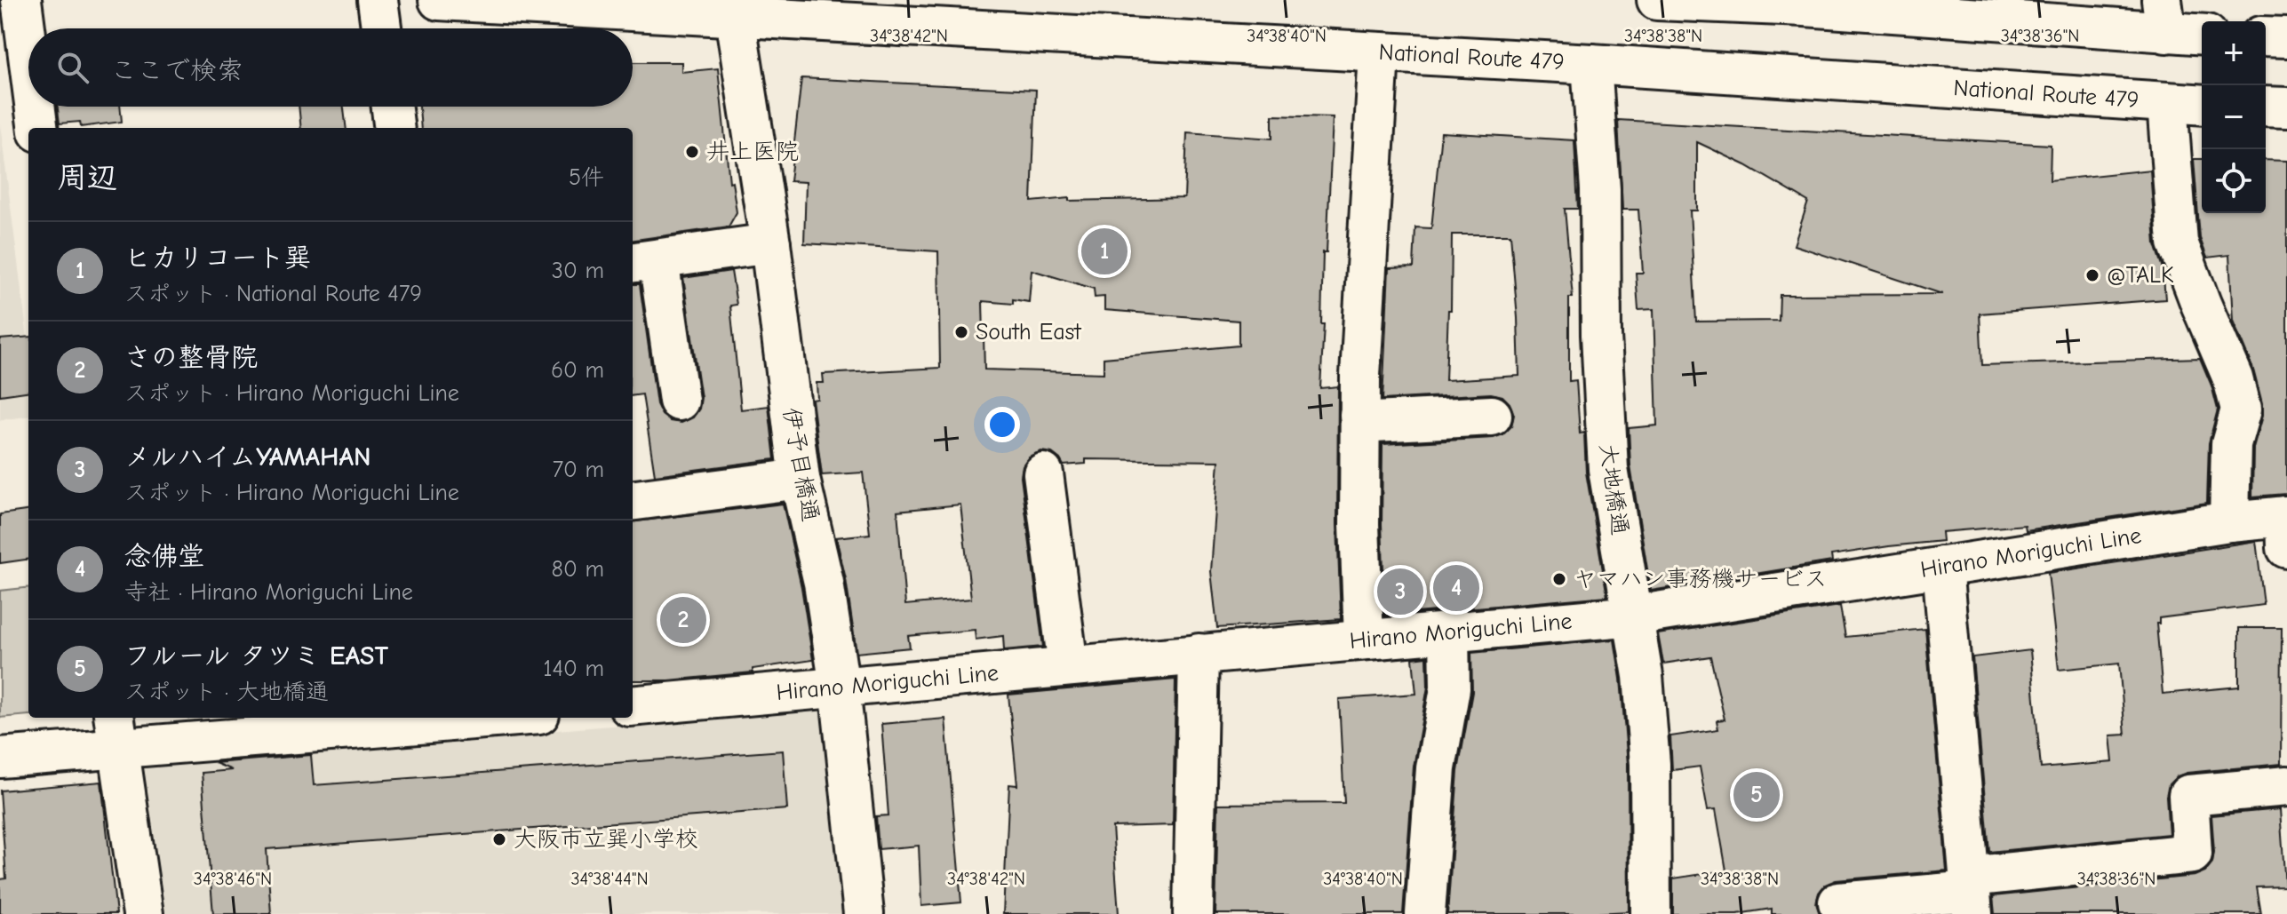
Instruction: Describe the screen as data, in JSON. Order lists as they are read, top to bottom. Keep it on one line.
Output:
{"streets":{"main road":["National Route 479","伊予目橋通","大地橋通","Hirano Moriguchi Line"]},"crossings":[["National Route 479","伊予目橋通"],["National Route 479","大地橋通"],["伊予目橋通","Hirano Moriguchi Line"],["大地橋通","Hirano Moriguchi Line"]],"places":["井上医院","@TALK","South East","ヤマハン事務機サービス","大阪市立巽小学校"],"page":{"map_buttons":["+","−"],"search":"ここで検索","heading":["周辺","5件"],"list":[{"mark":"1","name":"ヒカリコート巽","note":"スポット · National Route 479","value":"30 m"},{"mark":"2","name":"さの整骨院","note":"スポット · Hirano Moriguchi Line","value":"60 m"},{"mark":"3","name":"メルハイムYAMAHAN","note":"スポット · Hirano Moriguchi Line","value":"70 m"},{"mark":"4","name":"念佛堂","note":"寺社 · Hirano Moriguchi Line","value":"80 m"},{"mark":"5","name":"フルール タツミ EAST","note":"スポット · 大地橋通","value":"140 m"}],"pins":["1","4","3","2","5"]},"coordinates":["34°38'42\"N","34°38'40\"N","34°38'38\"N","34°38'36\"N","34°38'46\"N","34°38'44\"N"]}
